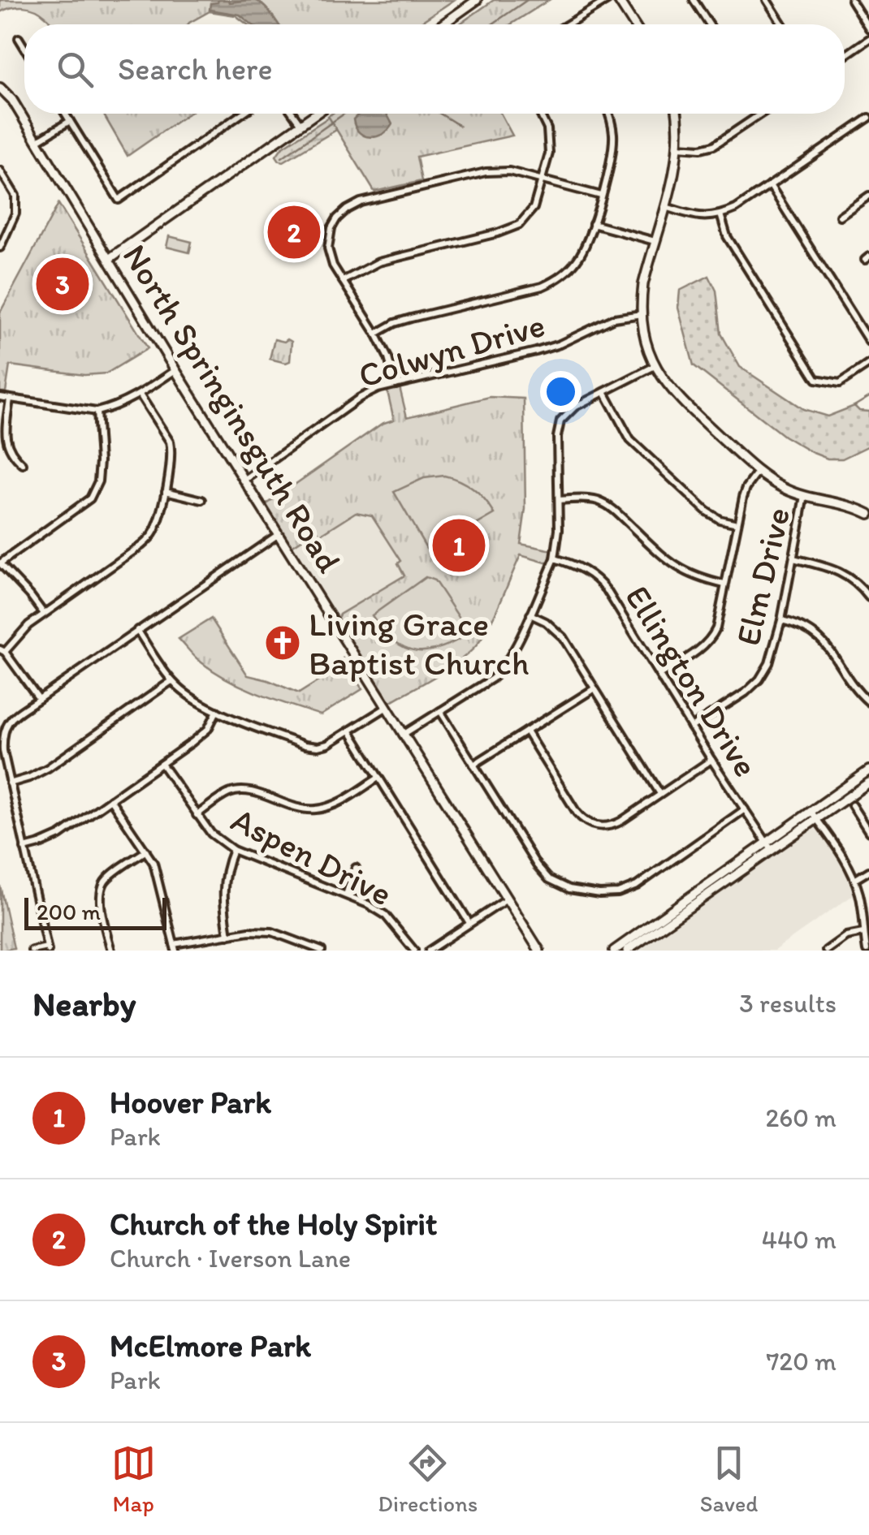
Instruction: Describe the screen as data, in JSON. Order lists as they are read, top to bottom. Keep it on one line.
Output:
{"streets":{"street":["Colwyn Drive","North Springinsguth Road","Elm Drive","Ellington Drive","Aspen Drive"]},"crossings":[["Colwyn Drive","North Springinsguth Road"],["Elm Drive","Ellington Drive"]],"places":{"church":["Living Grace Baptist Church"]},"scale_bar":"200 m","page":{"search":"Search here","pins":["2","3","1"],"scale":"200 m","heading":["Nearby","3 results"],"list":[{"mark":"1","name":"Hoover Park","note":"Park","value":"260 m"},{"mark":"2","name":"Church of the Holy Spirit","note":"Church · Iverson Lane","value":"440 m"},{"mark":"3","name":"McElmore Park","note":"Park","value":"720 m"}],"nav":["Map","Directions","Saved"]}}
